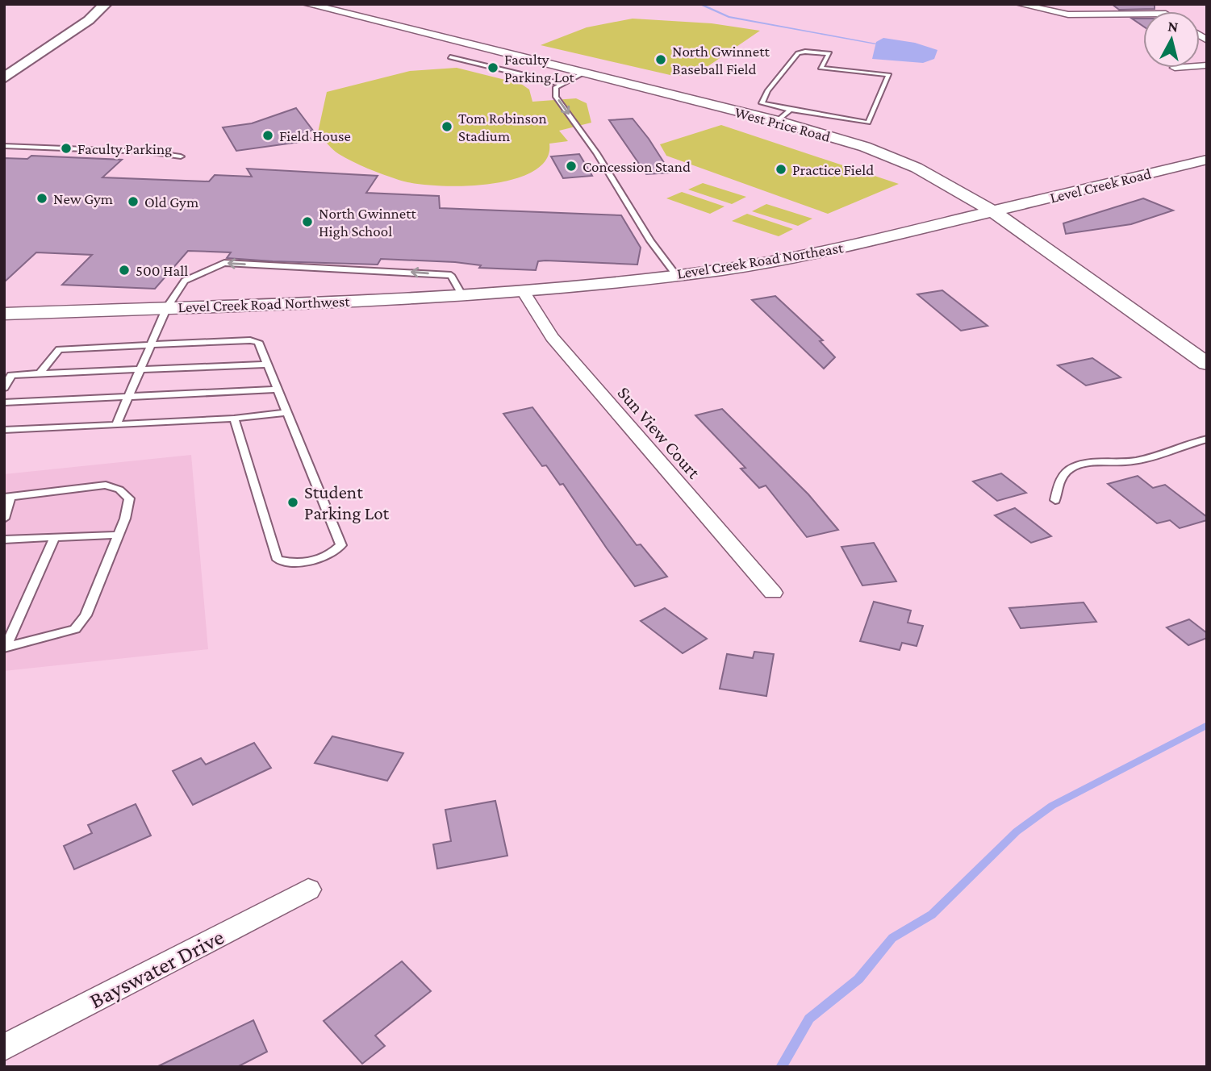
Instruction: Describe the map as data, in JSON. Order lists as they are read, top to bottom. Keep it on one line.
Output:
{"streets":{"street":["West Price Road","Level Creek Road","Level Creek Road Northeast","Level Creek Road Northwest","Sun View Court","Bayswater Drive"]},"crossings":[["West Price Road","Level Creek Road"],["West Price Road","Level Creek Road Northeast"],["Level Creek Road","Level Creek Road Northeast"],["Level Creek Road Northeast","Level Creek Road Northwest"],["Level Creek Road Northeast","Sun View Court"],["Level Creek Road Northwest","Sun View Court"]],"places":["North Gwinnett Baseball Field","Faculty Parking Lot","Tom Robinson Stadium","Field House","Faculty Parking","Concession Stand","Practice Field","New Gym","Old Gym","North Gwinnett High School","500 Hall","Student Parking Lot"],"north":"top"}
